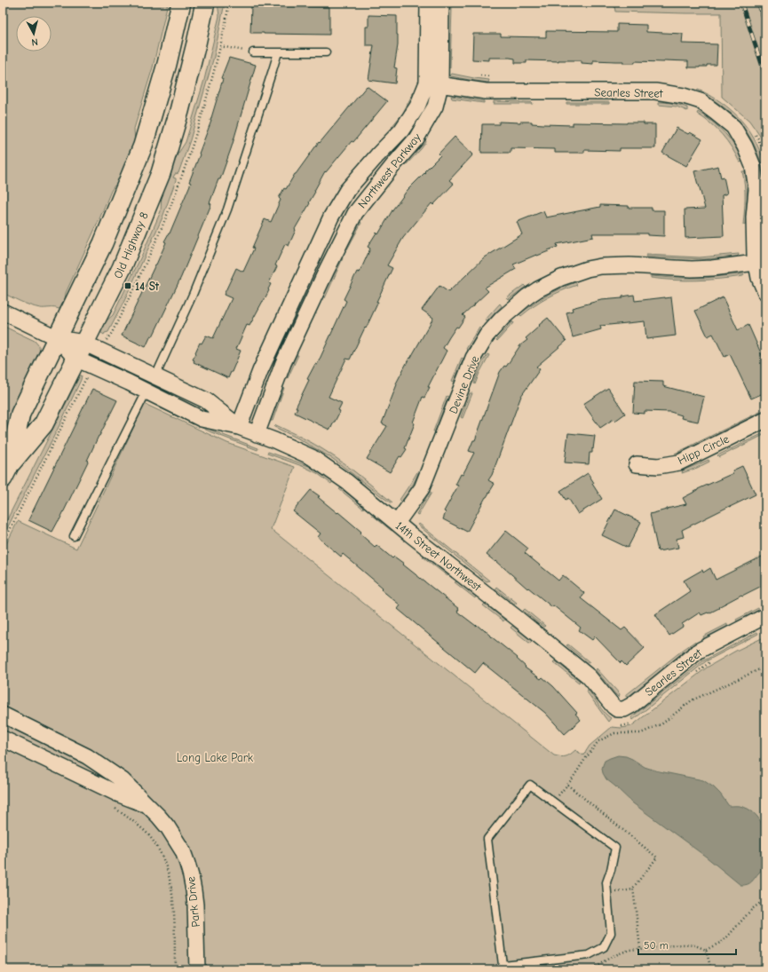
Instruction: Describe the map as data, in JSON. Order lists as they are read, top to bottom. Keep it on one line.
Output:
{"streets":{"street":["Searles Street","Northwest Parkway","Old Highway 8","Devine Drive","Hipp Circle","14th Street Northwest","Park Drive"]},"crossings":[["Searles Street","Northwest Parkway"],["Searles Street","Devine Drive"],["Searles Street","14th Street Northwest"],["Northwest Parkway","14th Street Northwest"],["Old Highway 8","14th Street Northwest"],["Devine Drive","14th Street Northwest"]],"parks":["Long Lake Park"],"places":{"transit":["14 St"]},"scale_bar":"50 m","north":"bottom"}
